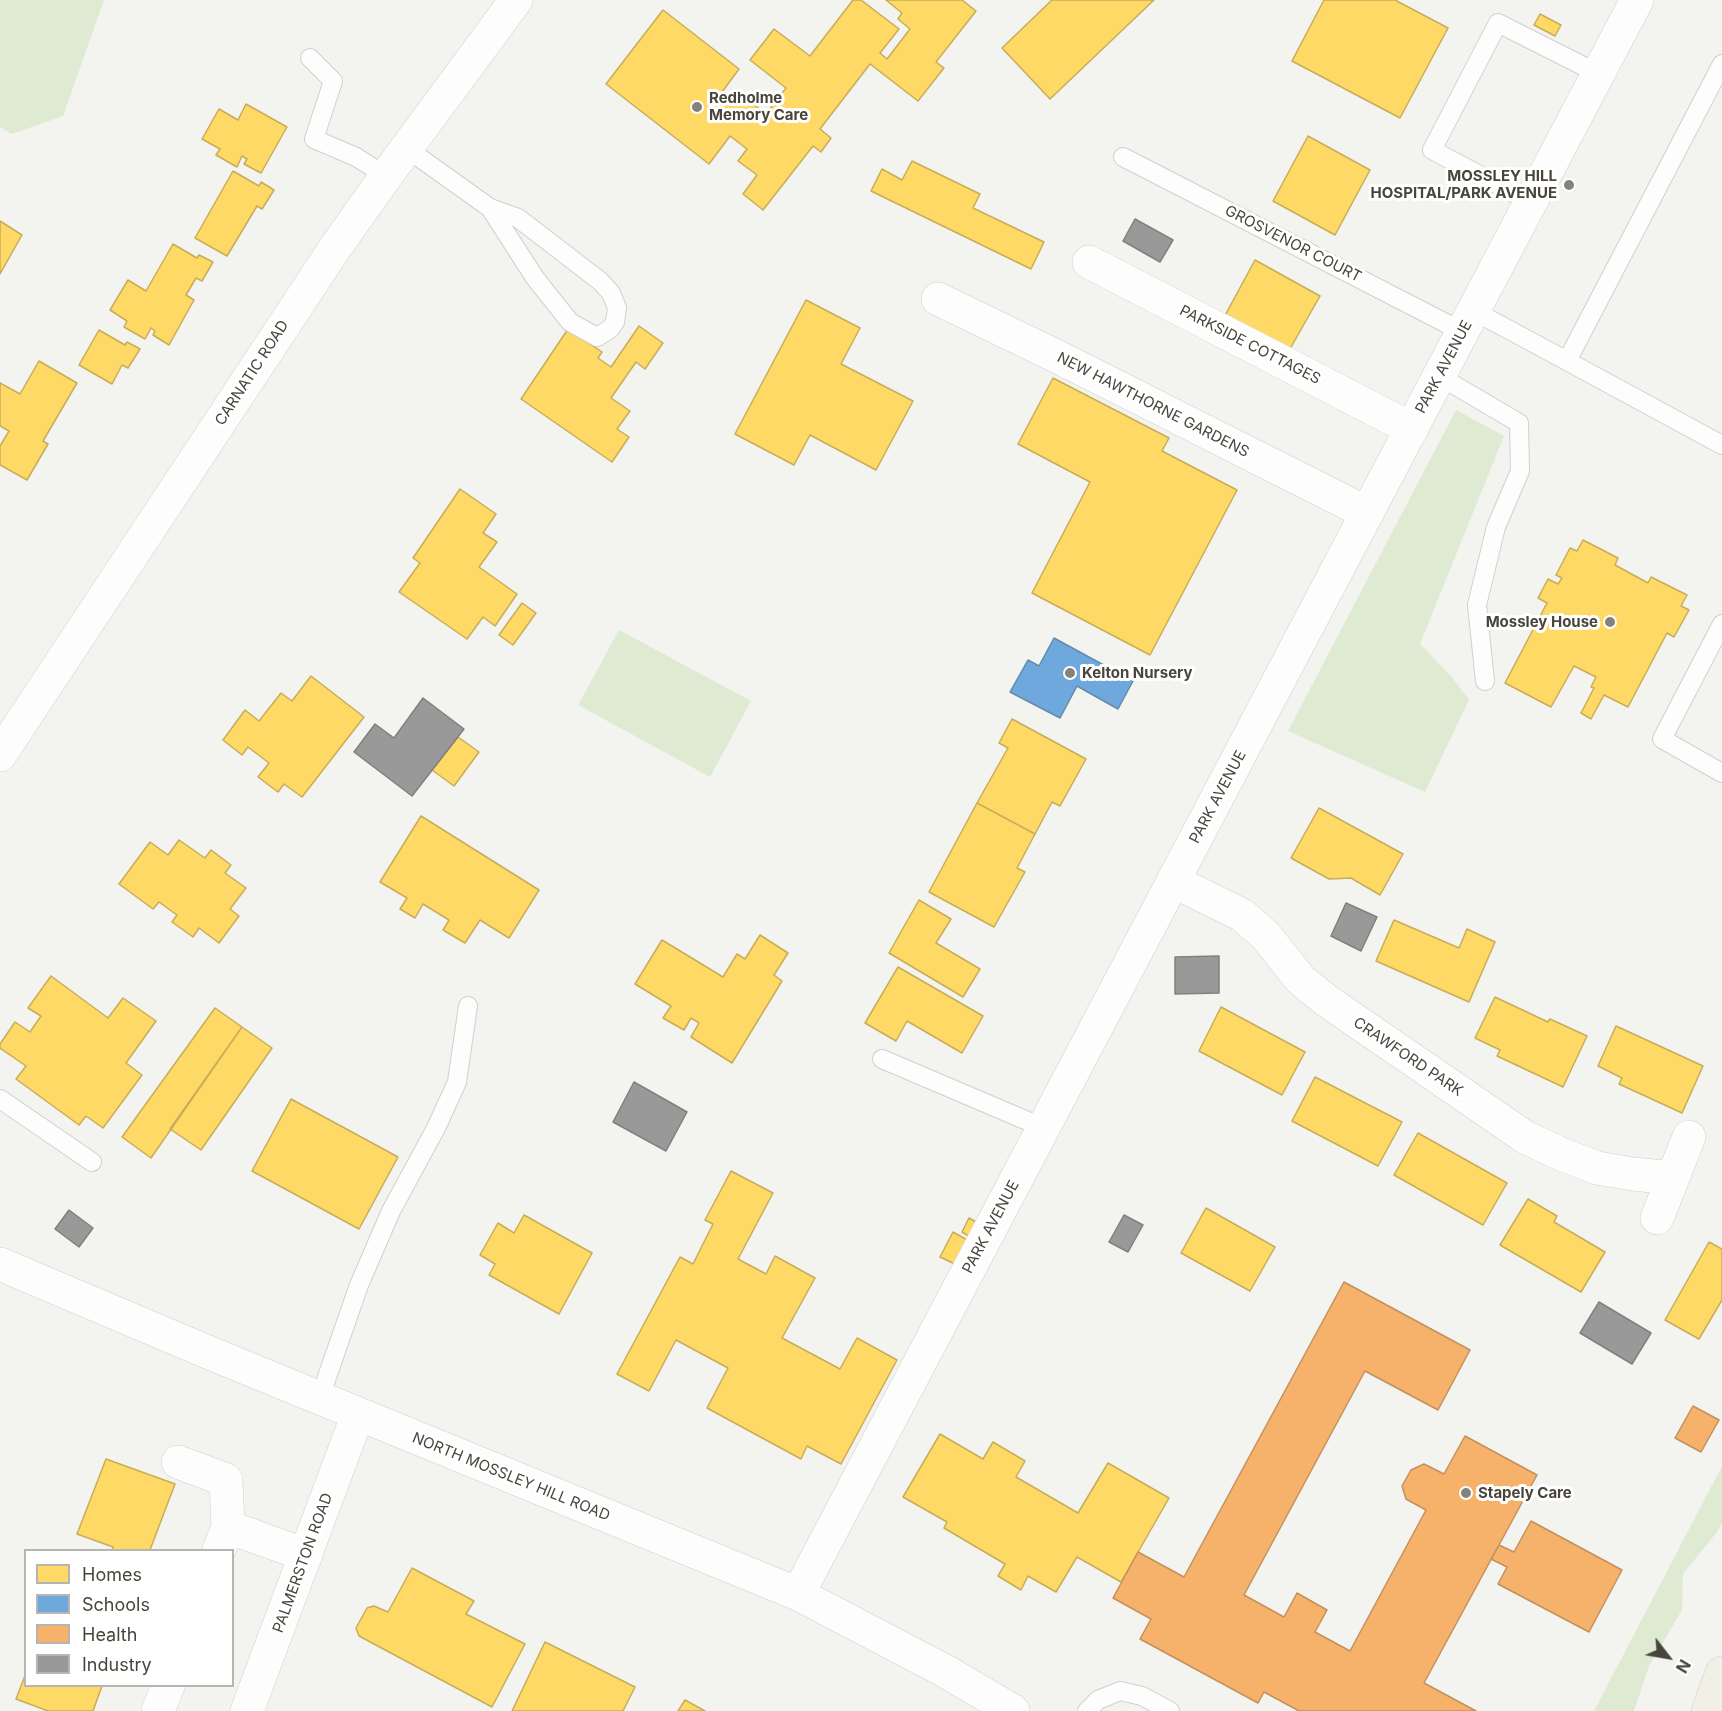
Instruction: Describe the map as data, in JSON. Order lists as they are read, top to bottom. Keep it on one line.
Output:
{"streets":{"street":["PARKSIDE COTTAGES","PARK AVENUE","CARNATIC ROAD","NEW HAWTHORNE GARDENS","CRAWFORD PARK","NORTH MOSSLEY HILL ROAD","PALMERSTON ROAD"],"lane":["GROSVENOR COURT"]},"crossings":[["GROSVENOR COURT","PARK AVENUE"],["PARKSIDE COTTAGES","PARK AVENUE"],["PARK AVENUE","NEW HAWTHORNE GARDENS"],["PARK AVENUE","CRAWFORD PARK"],["PARK AVENUE","NORTH MOSSLEY HILL ROAD"],["NORTH MOSSLEY HILL ROAD","PALMERSTON ROAD"]],"places":["Redholme Memory Care","MOSSLEY HILL HOSPITAL/PARK AVENUE","Mossley House","Kelton Nursery","Stapely Care"],"legend":["Homes","Schools","Health","Industry"],"north":"bottom right"}
